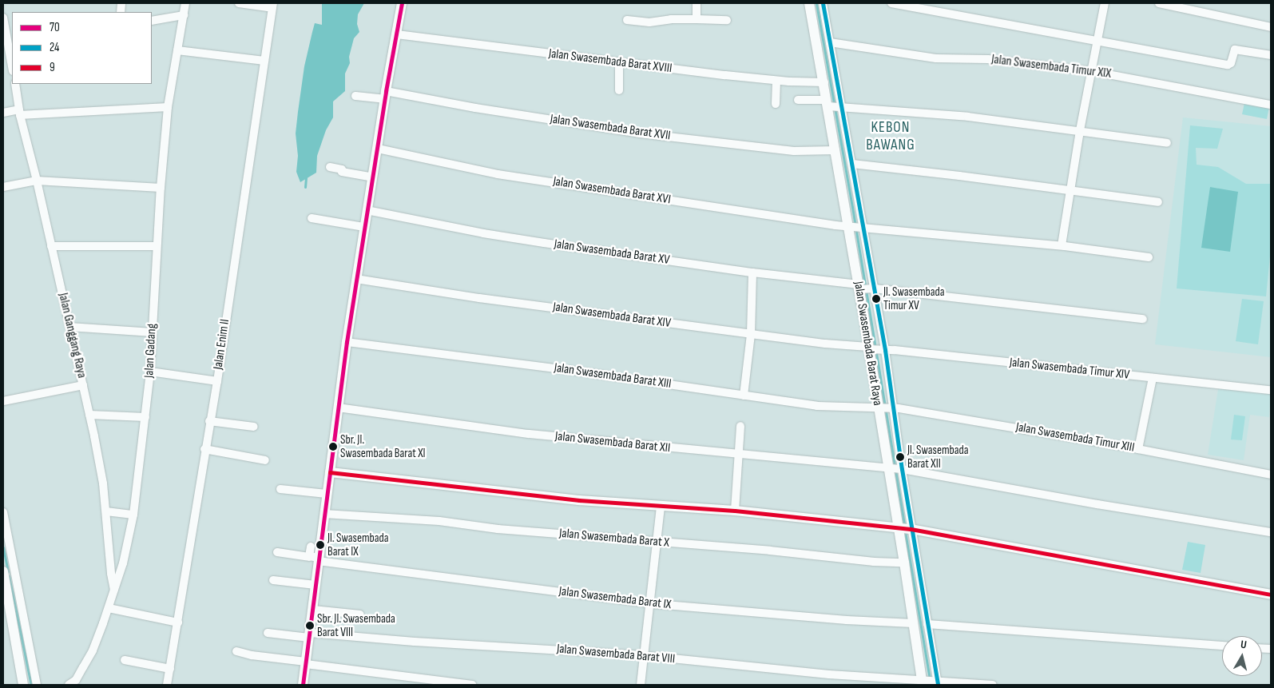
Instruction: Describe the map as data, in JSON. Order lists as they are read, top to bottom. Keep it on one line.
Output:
{"streets":{"street":["Jalan Swasembada Barat XVIII","Jalan Swasembada Timur XIX","Jalan Swasembada Barat XVII","Jalan Swasembada Barat XVI","Jalan Swasembada Barat XV","Jalan Swasembada Barat XIV","Jalan Ganggang Raya","Jalan Swasembada Barat Raya","Jalan Enim II","Jalan Gadang","Jalan Swasembada Timur XIV","Jalan Swasembada Barat XIII","Jalan Swasembada Timur XIII","Jalan Swasembada Barat XII","Jalan Swasembada Barat X","Jalan Swasembada Barat IX","Jalan Swasembada Barat VIII"]},"crossings":[["Jalan Swasembada Barat XVIII","Jalan Swasembada Barat Raya"],["Jalan Swasembada Barat XVII","Jalan Swasembada Barat Raya"],["Jalan Swasembada Barat XVI","Jalan Swasembada Barat Raya"],["Jalan Swasembada Barat XV","Jalan Swasembada Barat Raya"],["Jalan Swasembada Barat XIV","Jalan Swasembada Barat Raya"],["Jalan Swasembada Barat XIV","Jalan Swasembada Timur XIV"],["Jalan Ganggang Raya","Jalan Gadang"],["Jalan Swasembada Barat Raya","Jalan Swasembada Timur XIV"],["Jalan Swasembada Barat Raya","Jalan Swasembada Barat XIII"],["Jalan Swasembada Barat Raya","Jalan Swasembada Timur XIII"],["Jalan Swasembada Barat Raya","Jalan Swasembada Barat XII"],["Jalan Swasembada Barat Raya","Jalan Swasembada Barat X"],["Jalan Swasembada Barat Raya","Jalan Swasembada Barat IX"],["Jalan Swasembada Barat Raya","Jalan Swasembada Barat VIII"],["Jalan Swasembada Barat XIII","Jalan Swasembada Timur XIII"]],"districts":["KEBON BAWANG"],"places":["Jl. Swasembada Timur XV","Sbr. Jl. Swasembada Barat XI","Jl. Swasembada Barat XII","Jl. Swasembada Barat IX","Sbr. Jl. Swasembada Barat VIII"],"lines":["transit line 70","transit line 24","transit line 9"],"legend":["70","24","9"],"north":"top"}
